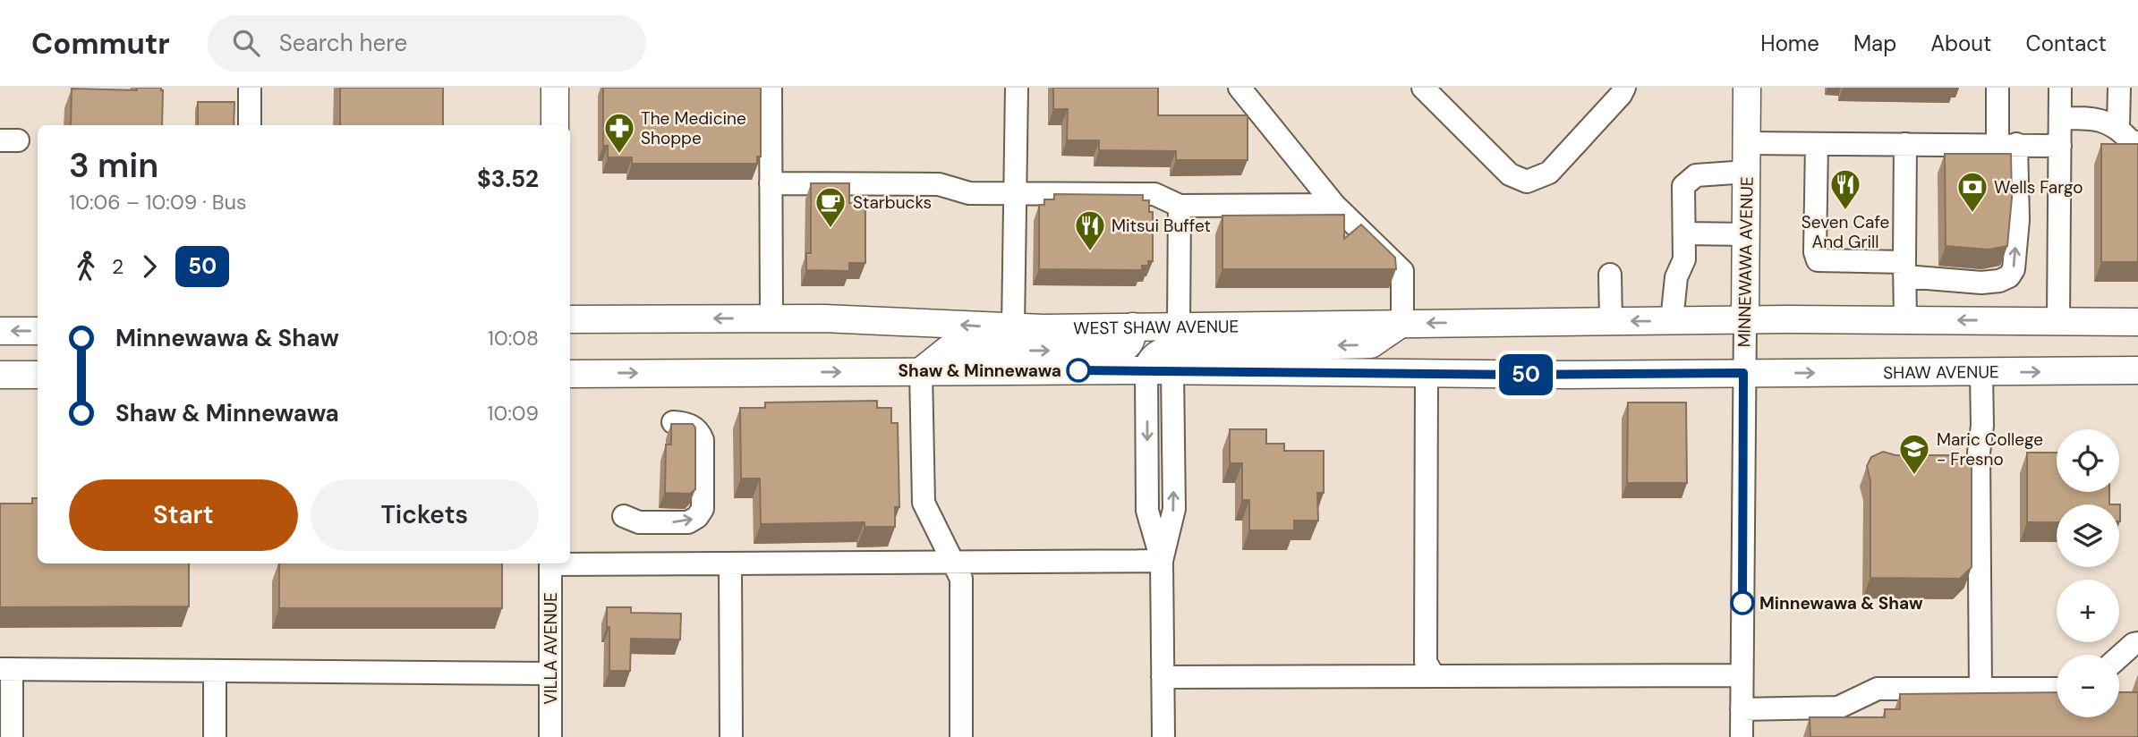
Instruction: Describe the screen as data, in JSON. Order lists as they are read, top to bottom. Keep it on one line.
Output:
{"streets":{"main road":["MINNEWAWA AVENUE","WEST SHAW AVENUE","SHAW AVENUE"],"street":["VILLA AVENUE"]},"crossings":[["MINNEWAWA AVENUE","WEST SHAW AVENUE"],["MINNEWAWA AVENUE","SHAW AVENUE"]],"places":{"pharmacy":["The Medicine Shoppe"],"restaurant":["Seven Cafe And Grill","Mitsui Buffet"],"bank":["Wells Fargo"],"cafe":["Starbucks"],"other":["Shaw & Minnewawa","Minnewawa & Shaw"],"school or university":["Maric College - Fresno"]},"lines":["bus line 50"],"page":{"header":"Commutr","search":"Search here","nav":["Home","Map","About","Contact"],"on_map":"50","heading":["3 min","10:06 – 10:09 · Bus","$3.52"],"legs":["2","50"],"list":[{"name":"Minnewawa & Shaw","value":"10:08"},{"name":"Shaw & Minnewawa","value":"10:09"}],"map_buttons":["+","−"],"buttons":["Start","Tickets"]}}
